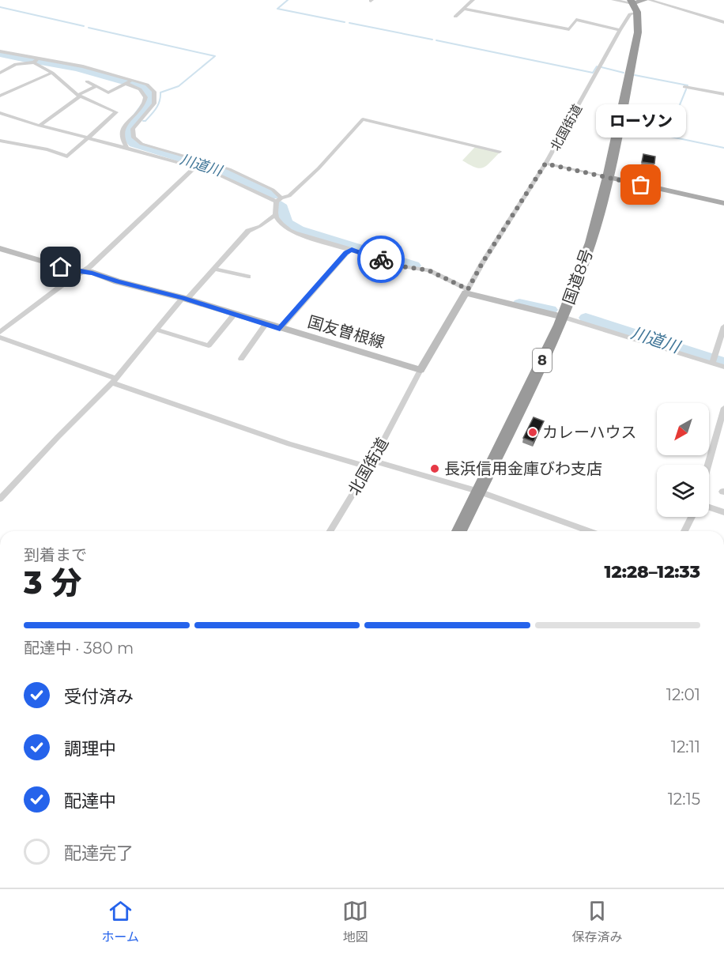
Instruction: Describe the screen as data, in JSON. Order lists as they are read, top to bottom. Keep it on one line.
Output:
{"streets":{"highway":["国道8号","8"],"main road":["国友曽根線"],"street":["北国街道"]},"crossings":[["北国街道","国道8号"],["北国街道","国友曽根線"]],"water":["川道川"],"places":["ローソン","カレーハウス","長浜信用金庫びわ支店"],"north":"bottom left","page":{"bubble":"ローソン","heading":["3 分","到着まで","12:28–12:33"],"bar":"配達中 · 380 m","list":[["受付済み","12:01"],["調理中","12:11"],["配達中","12:15"],"配達完了"],"tabs":["ホーム","地図","保存済み"]}}
